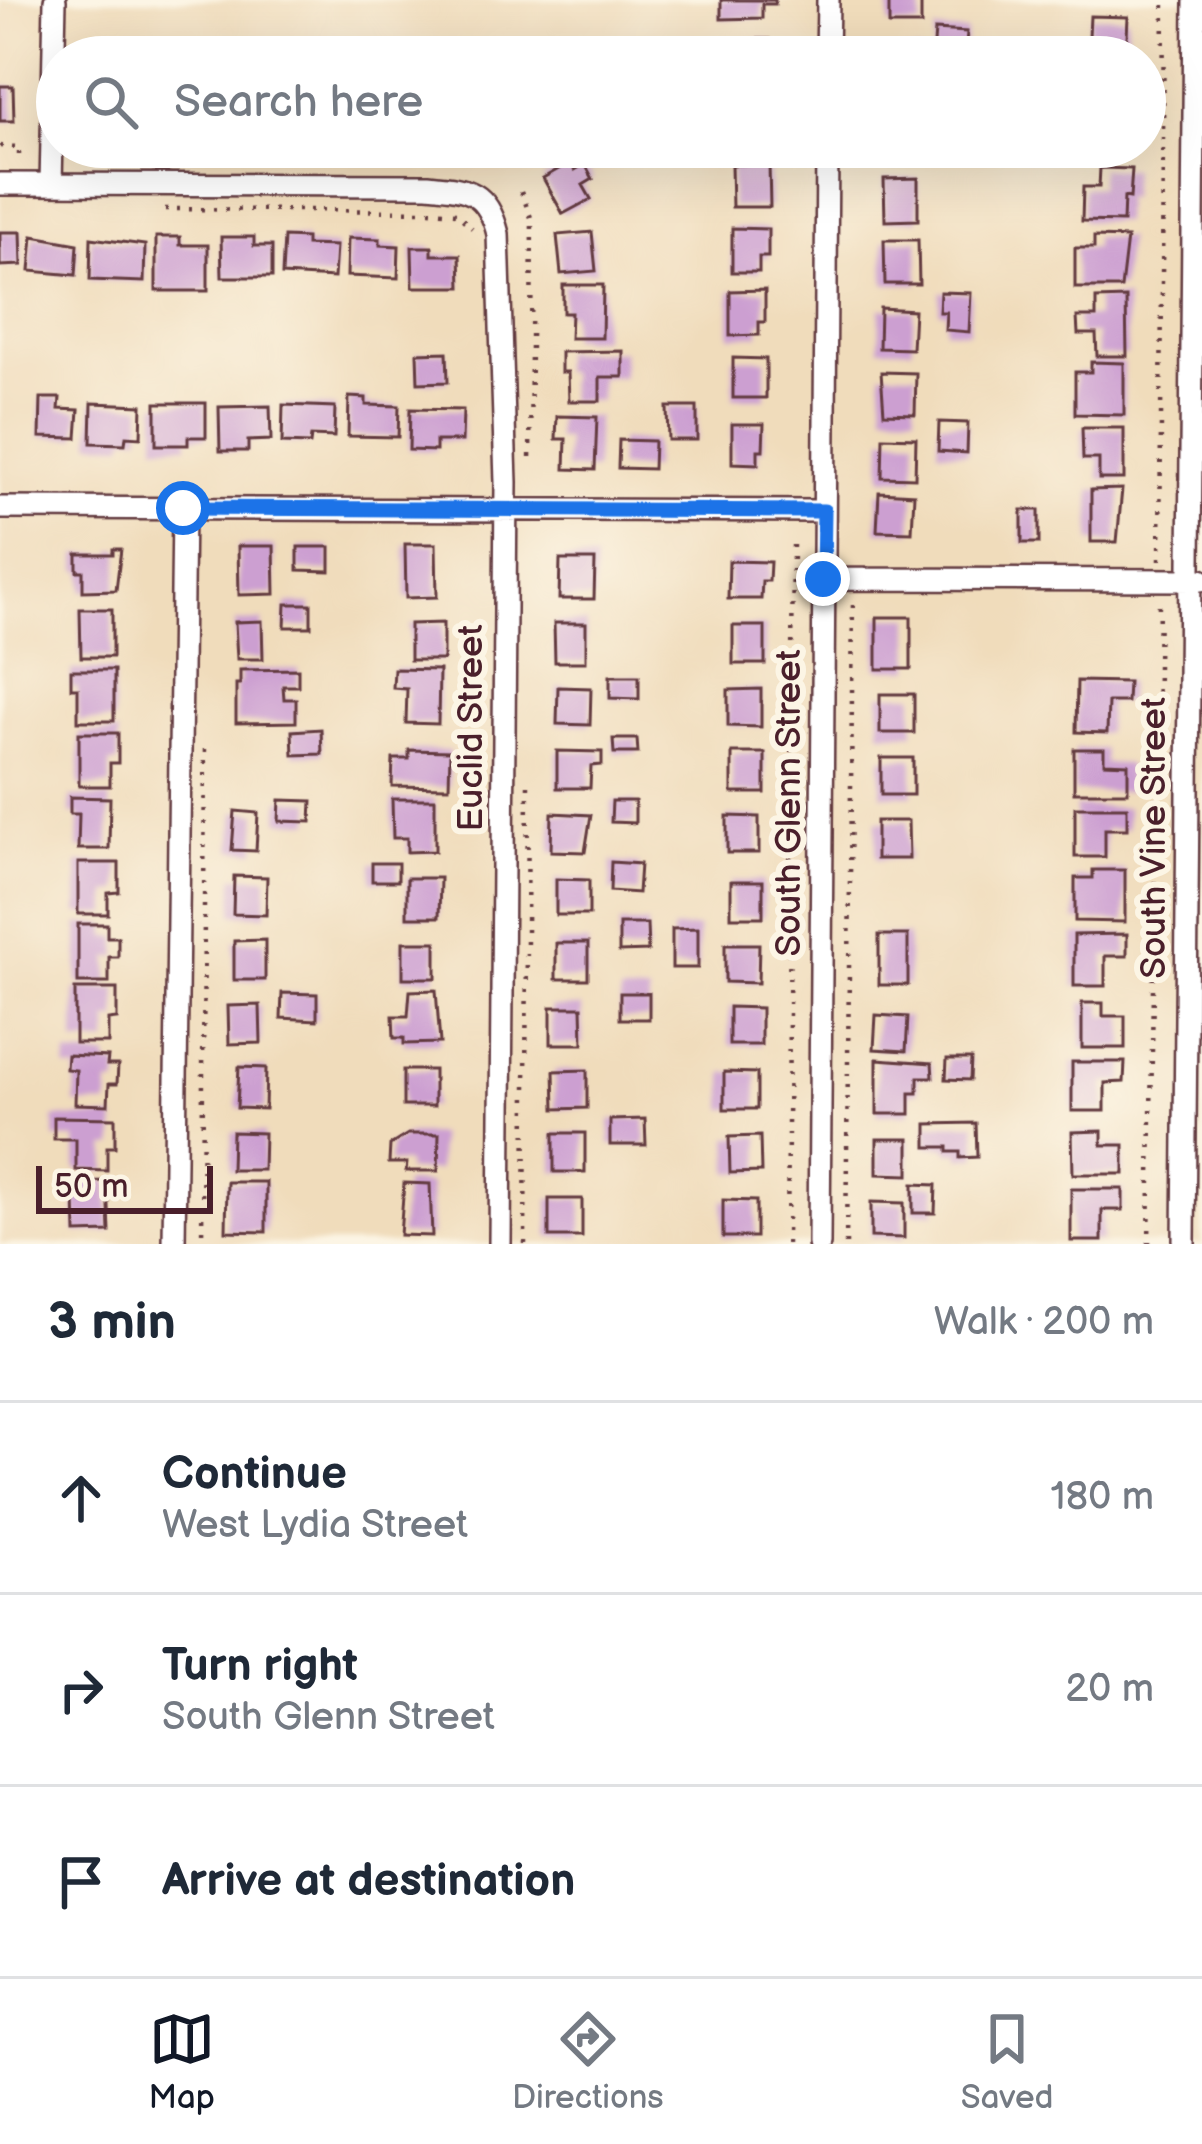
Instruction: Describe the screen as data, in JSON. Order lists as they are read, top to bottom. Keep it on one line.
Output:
{"streets":{"street":["Euclid Street","South Glenn Street","South Vine Street"]},"scale_bar":"50 m","page":{"search":"Search here","scale":"50 m","heading":["3 min","Walk · 200 m"],"list":[["Continue","West Lydia Street","180 m"],["Turn right","South Glenn Street","20 m"],"Arrive at destination"],"nav":["Map","Directions","Saved"]}}
